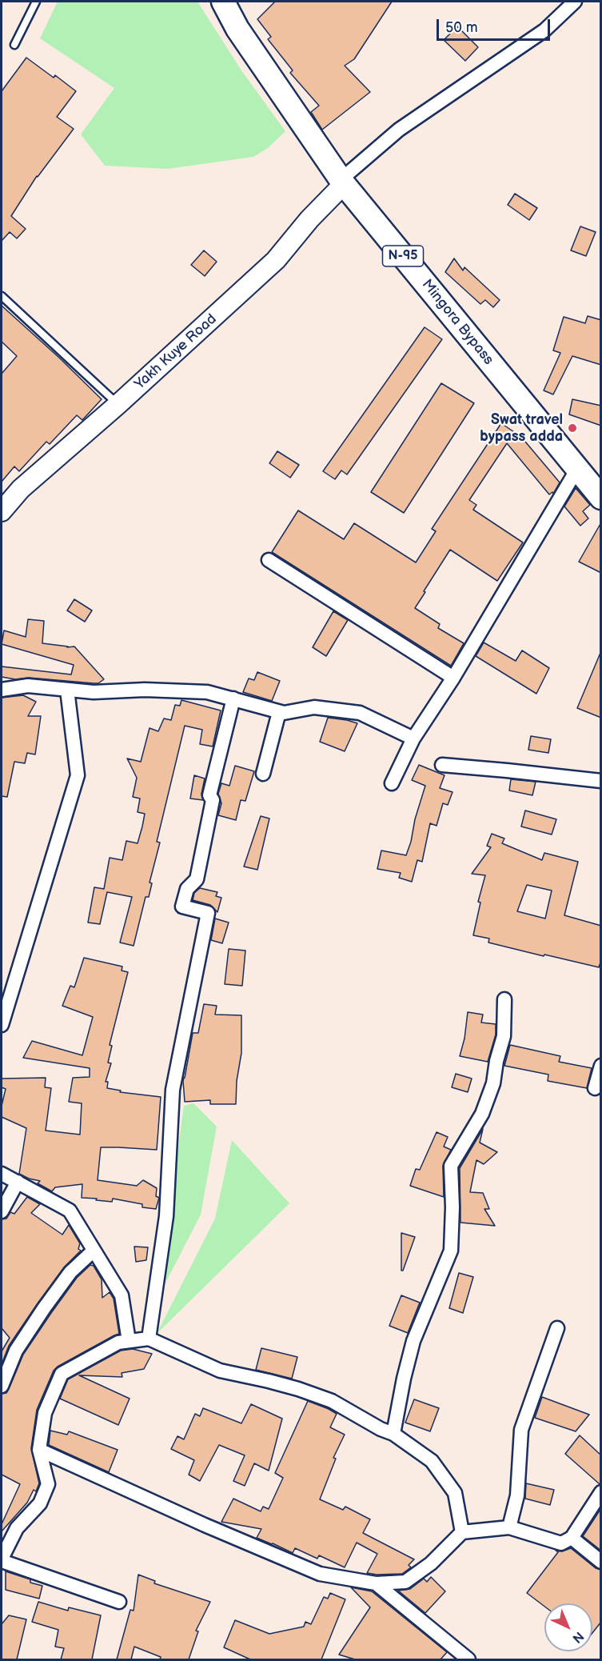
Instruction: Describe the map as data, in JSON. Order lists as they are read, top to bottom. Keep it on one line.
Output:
{"streets":{"highway":["N-95","Mingora Bypass"],"main road":["Yakh Kuye Road"]},"crossings":[["Mingora Bypass","Yakh Kuye Road"]],"places":["Swat travel bypass adda"],"scale_bar":"50 m","north":"bottom right"}
